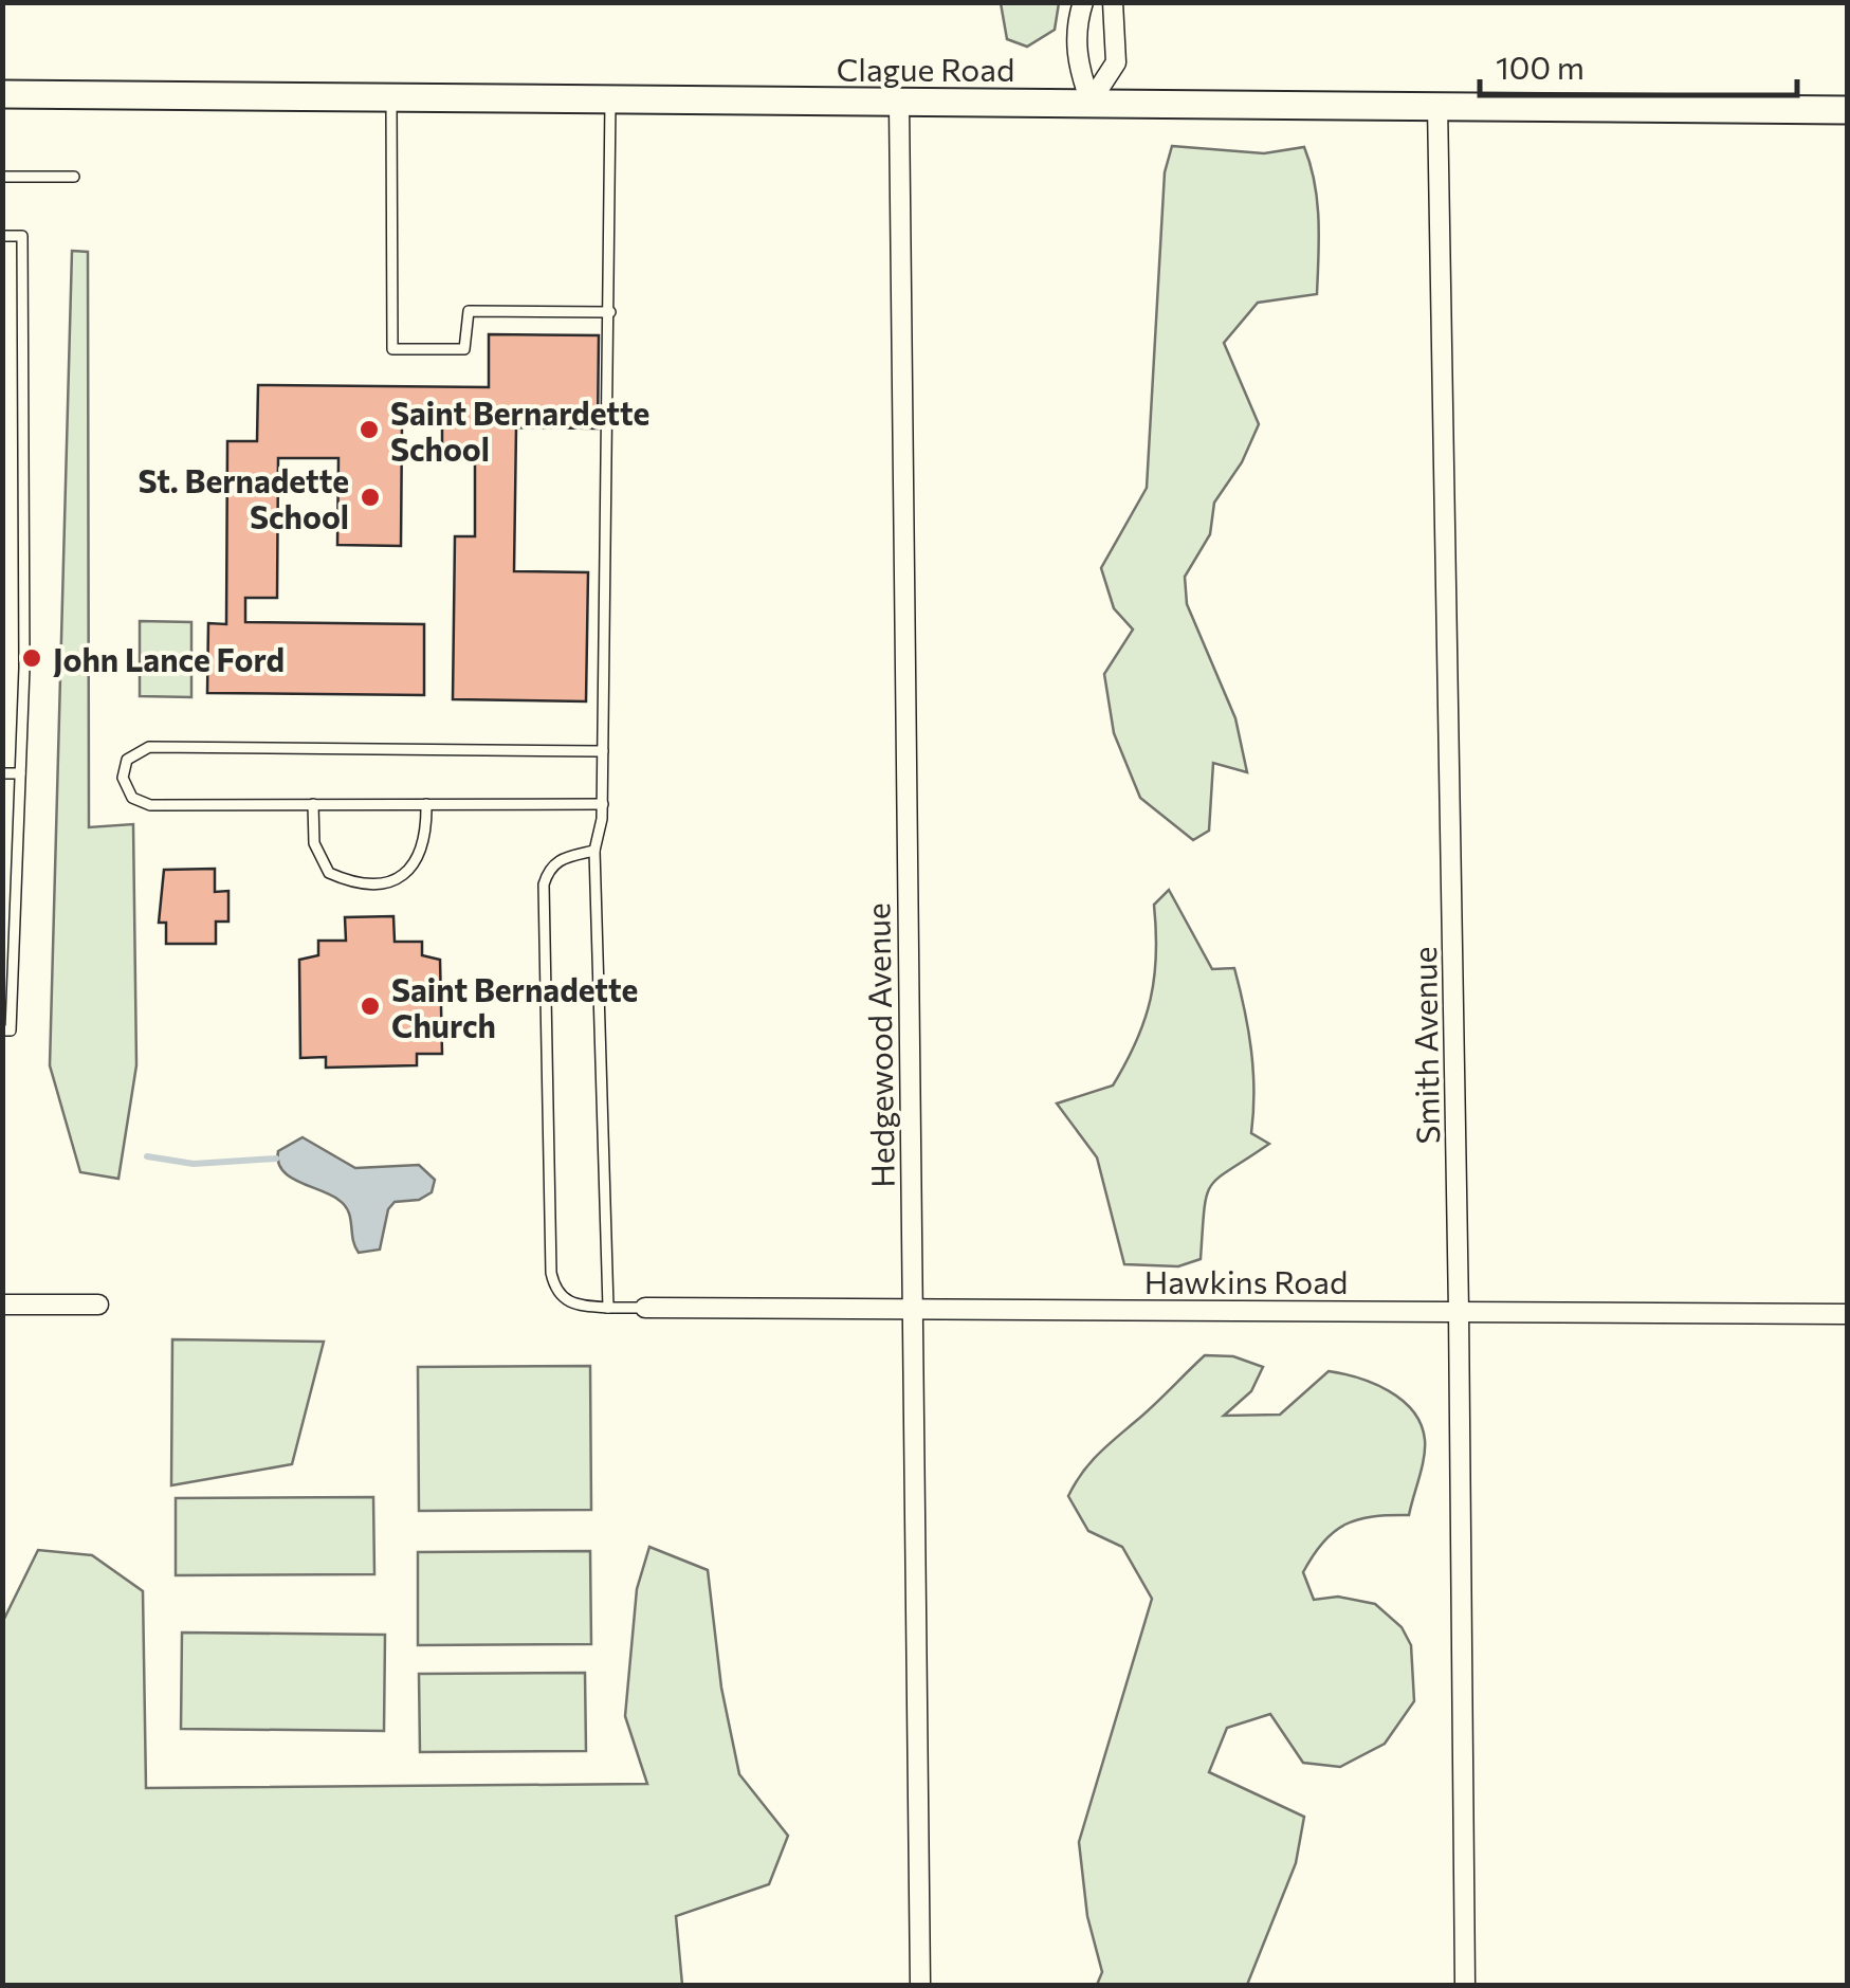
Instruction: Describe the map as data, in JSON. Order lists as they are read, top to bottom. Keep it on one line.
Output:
{"streets":{"main road":["Clague Road"],"street":["Hedgewood Avenue","Smith Avenue","Hawkins Road"]},"crossings":[["Clague Road","Hedgewood Avenue"],["Clague Road","Smith Avenue"],["Hedgewood Avenue","Hawkins Road"],["Smith Avenue","Hawkins Road"]],"places":["Saint Bernardette School","St. Bernadette School","John Lance Ford","Saint Bernadette Church"],"scale_bar":"100 m"}
